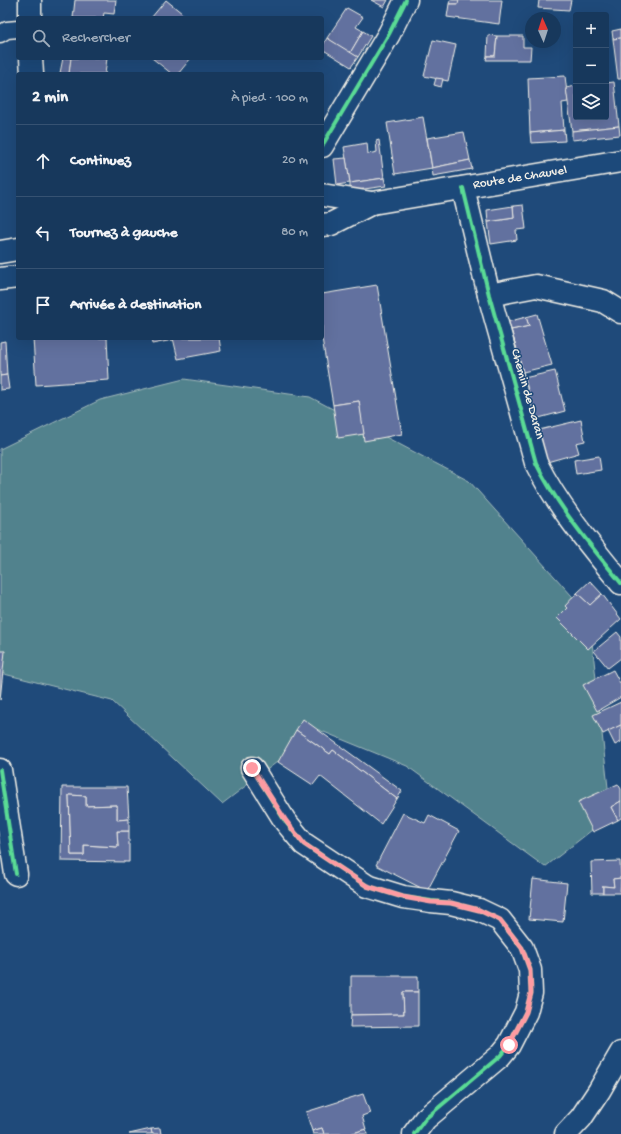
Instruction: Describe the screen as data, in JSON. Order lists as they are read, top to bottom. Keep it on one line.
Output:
{"streets":{"street":["Route de Chauvel","Chemin de Daran"]},"crossings":[["Route de Chauvel","Chemin de Daran"]],"north":"top","page":{"map_buttons":["+","−"],"search":"Rechercher","heading":["2 min","À pied · 100 m"],"list":[["Continuez","20 m"],["Tournez à gauche","80 m"],"Arrivée à destination"]}}
